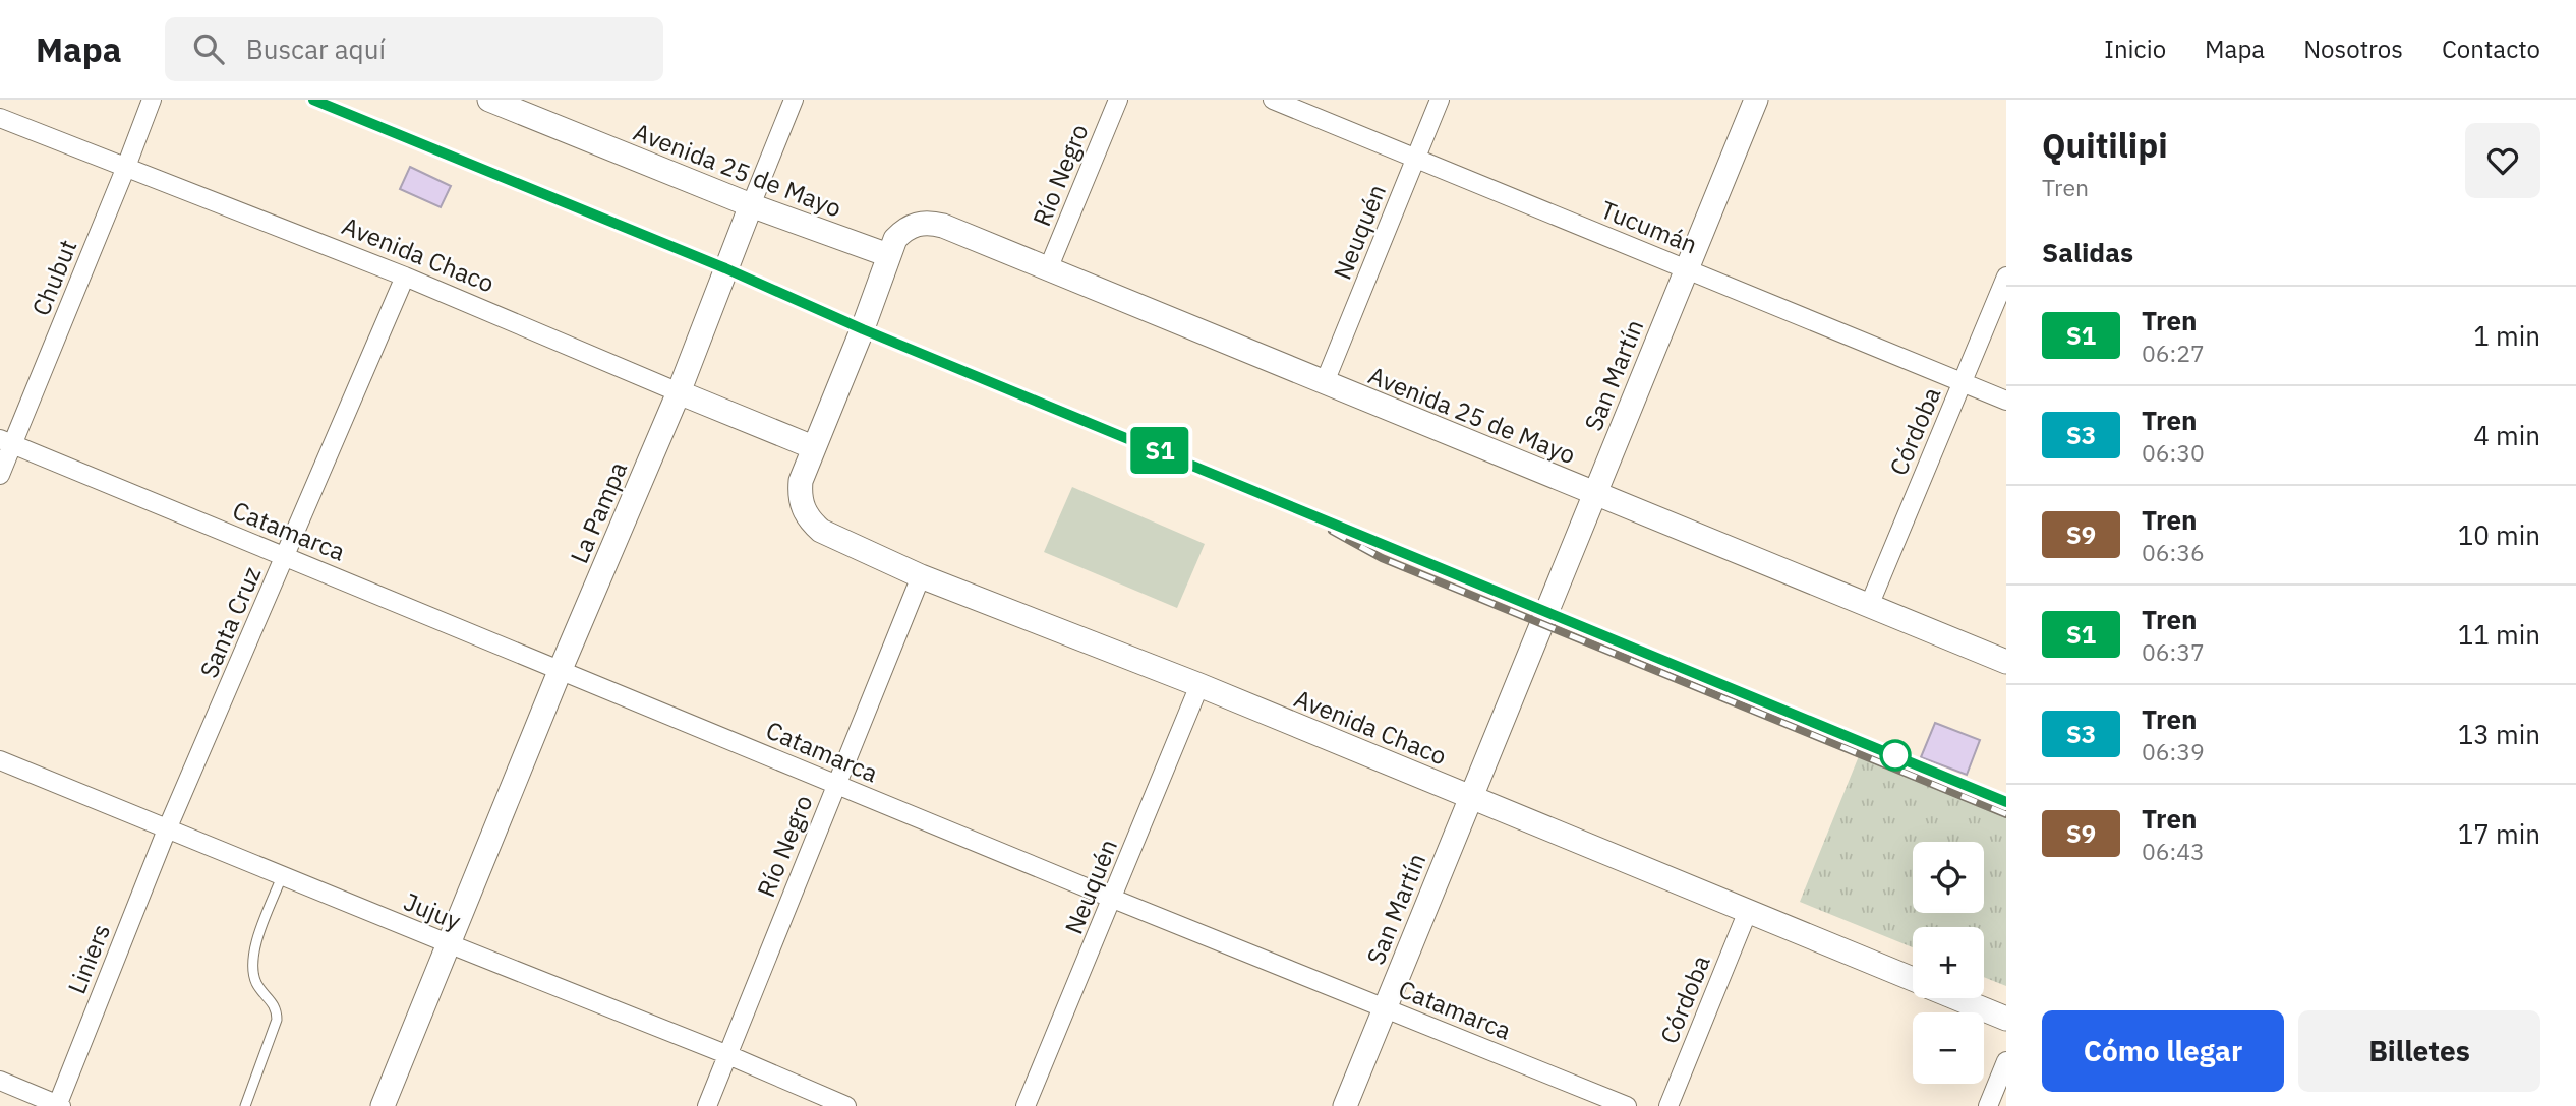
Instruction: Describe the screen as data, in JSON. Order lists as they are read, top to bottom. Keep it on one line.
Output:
{"streets":{"street":["Avenida 25 de Mayo","Río Negro","Tucumán","Neuquén","Avenida Chaco","Chubut","San Martín","Córdoba","La Pampa","Catamarca","Santa Cruz","Jujuy","Liniers"]},"crossings":[["Avenida 25 de Mayo","Río Negro"],["Avenida 25 de Mayo","Neuquén"],["Avenida 25 de Mayo","San Martín"],["Avenida 25 de Mayo","Córdoba"],["Avenida 25 de Mayo","La Pampa"],["Río Negro","Avenida Chaco"],["Río Negro","Catamarca"],["Río Negro","Jujuy"],["Tucumán","Neuquén"],["Tucumán","San Martín"],["Tucumán","Córdoba"],["Neuquén","Avenida Chaco"],["Neuquén","Catamarca"],["Avenida Chaco","Chubut"],["Avenida Chaco","San Martín"],["Avenida Chaco","Córdoba"],["Avenida Chaco","La Pampa"],["Avenida Chaco","Santa Cruz"],["Chubut","Catamarca"],["San Martín","Catamarca"],["La Pampa","Catamarca"],["La Pampa","Jujuy"],["Catamarca","Santa Cruz"],["Santa Cruz","Jujuy"],["Santa Cruz","Liniers"],["Jujuy","Liniers"]],"page":{"header":"Mapa","search":"Buscar aquí","nav":["Inicio","Mapa","Nosotros","Contacto"],"on_map":"S1","heading":[["Quitilipi","Tren"],"Salidas"],"list":[{"mark":"S1","name":"Tren","note":"06:27","value":"1 min"},{"mark":"S3","name":"Tren","note":"06:30","value":"4 min"},{"mark":"S9","name":"Tren","note":"06:36","value":"10 min"},{"mark":"S1","name":"Tren","note":"06:37","value":"11 min"},{"mark":"S3","name":"Tren","note":"06:39","value":"13 min"},{"mark":"S9","name":"Tren","note":"06:43","value":"17 min"}],"map_buttons":["+","−"],"buttons":["Cómo llegar","Billetes"]}}
